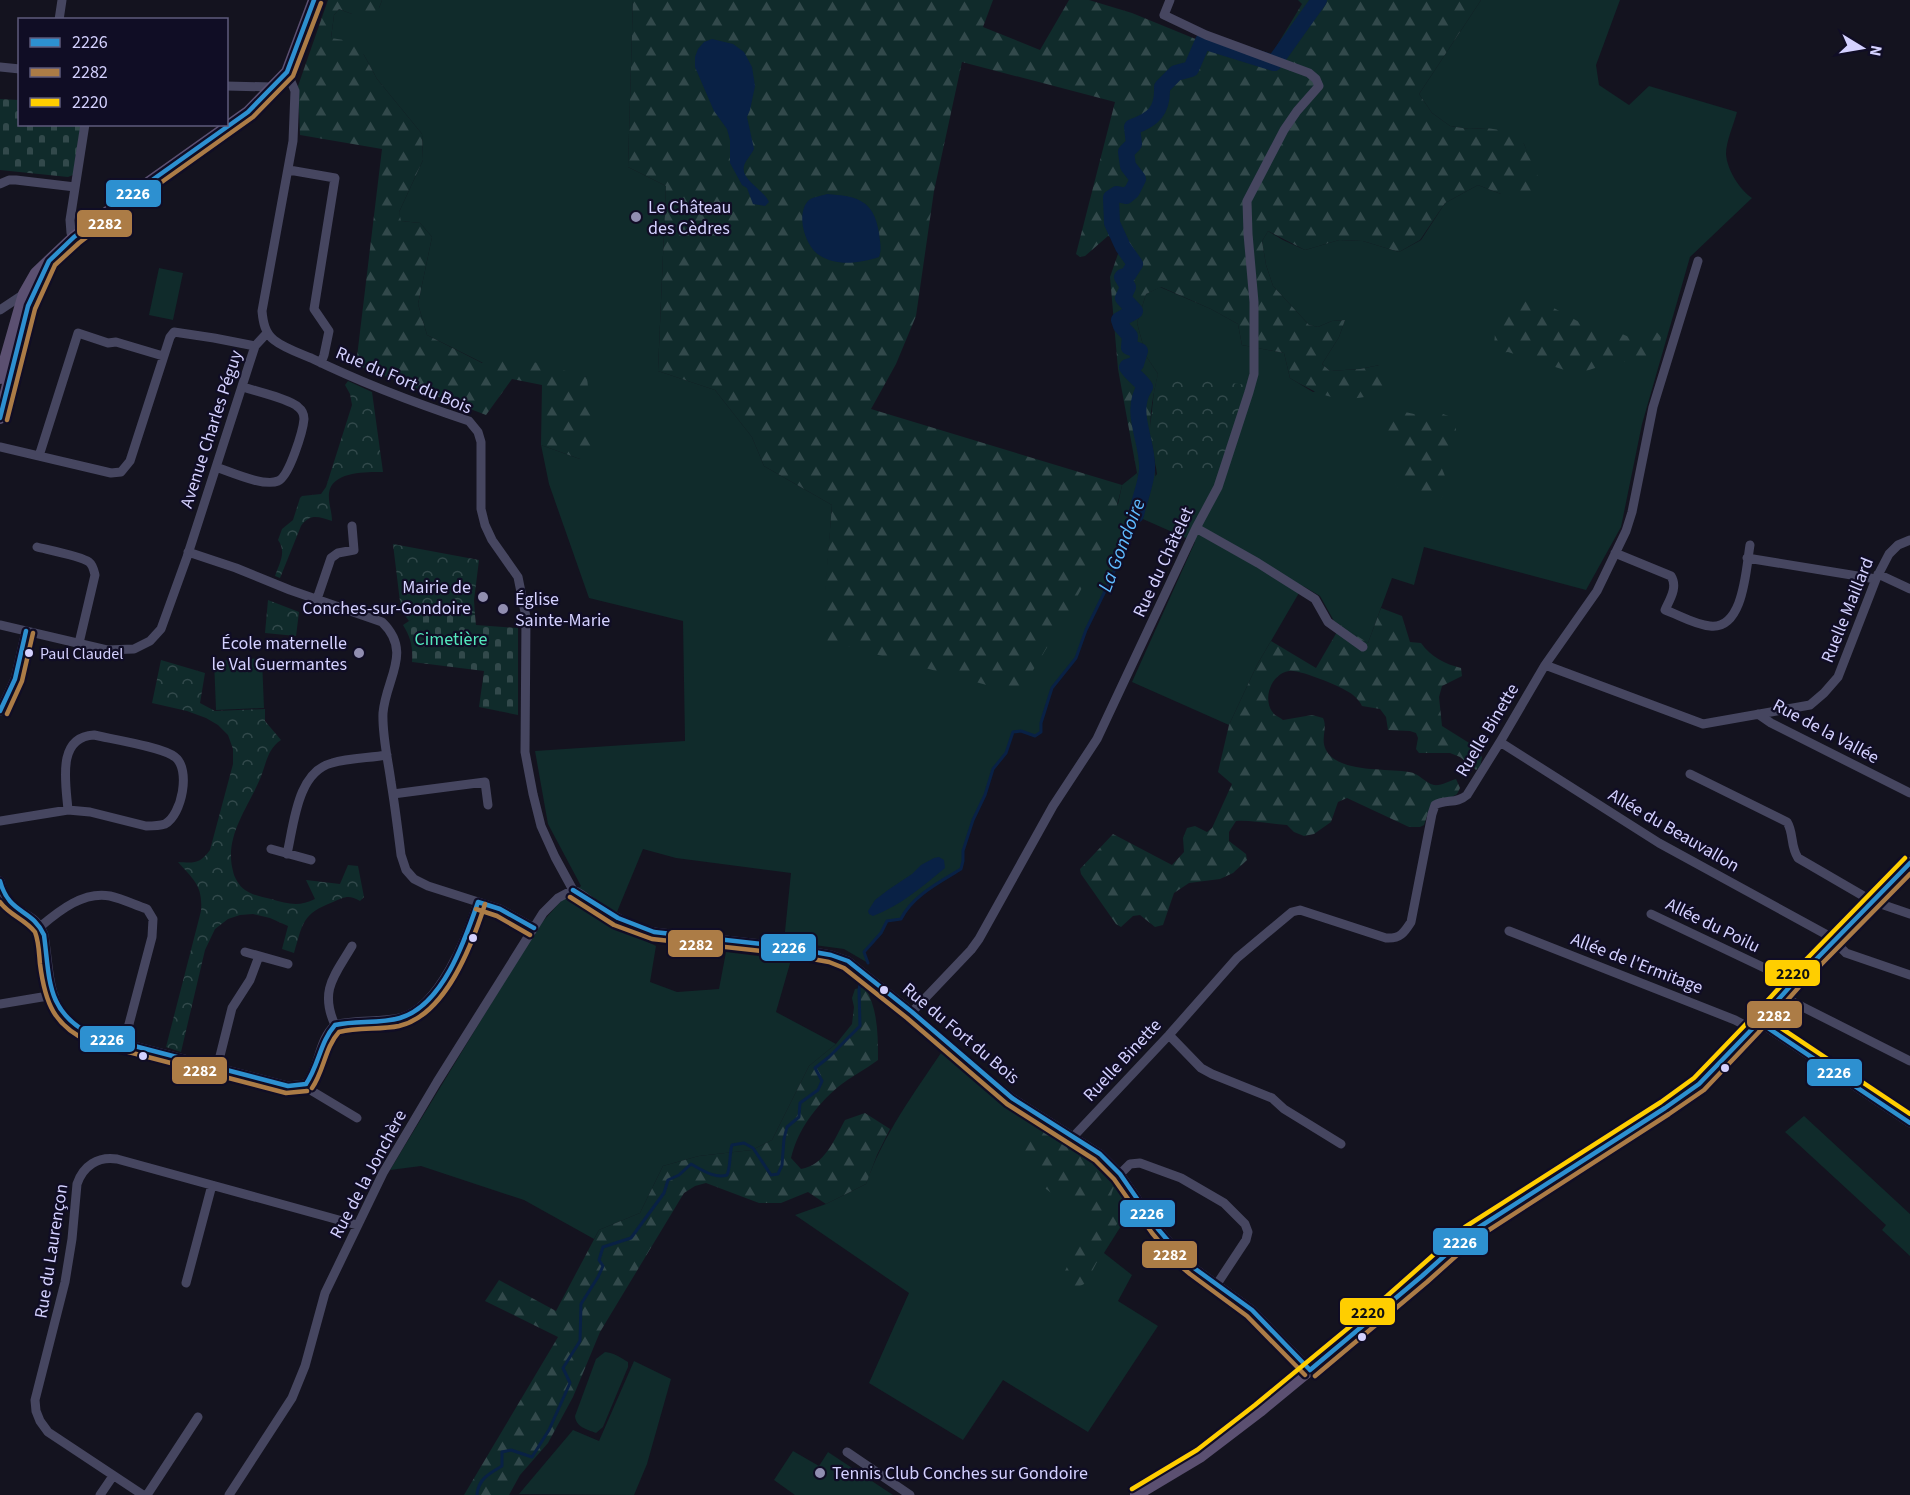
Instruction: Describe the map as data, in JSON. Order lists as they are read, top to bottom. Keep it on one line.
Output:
{"streets":{"street":["Rue du Fort du Bois","Avenue Charles Péguy","Rue du Châtelet","Ruelle Maillard","Ruelle Binette","Rue de la Vallée","Allée du Beauvallon","Allée du Poilu","Allée de l'Ermitage","Rue de la Jonchère","Rue du Laurençon"]},"crossings":[["Rue du Fort du Bois","Avenue Charles Péguy"],["Rue du Fort du Bois","Rue du Châtelet"],["Rue du Fort du Bois","Ruelle Binette"],["Rue du Fort du Bois","Rue de la Jonchère"],["Ruelle Maillard","Ruelle Binette"],["Ruelle Maillard","Rue de la Vallée"],["Ruelle Binette","Allée du Beauvallon"],["Rue de la Jonchère","Rue du Laurençon"]],"water":["La Gondoire"],"parks":["Cimetière"],"places":["Le Château des Cèdres","Mairie de Conches-sur-Gondoire","Église Sainte-Marie","Paul Claudel","École maternelle le Val Guermantes","Tennis Club Conches sur Gondoire"],"lines":["transit line 2226","transit line 2282","transit line 2220"],"legend":["2226","2282","2220"],"north":"right"}
